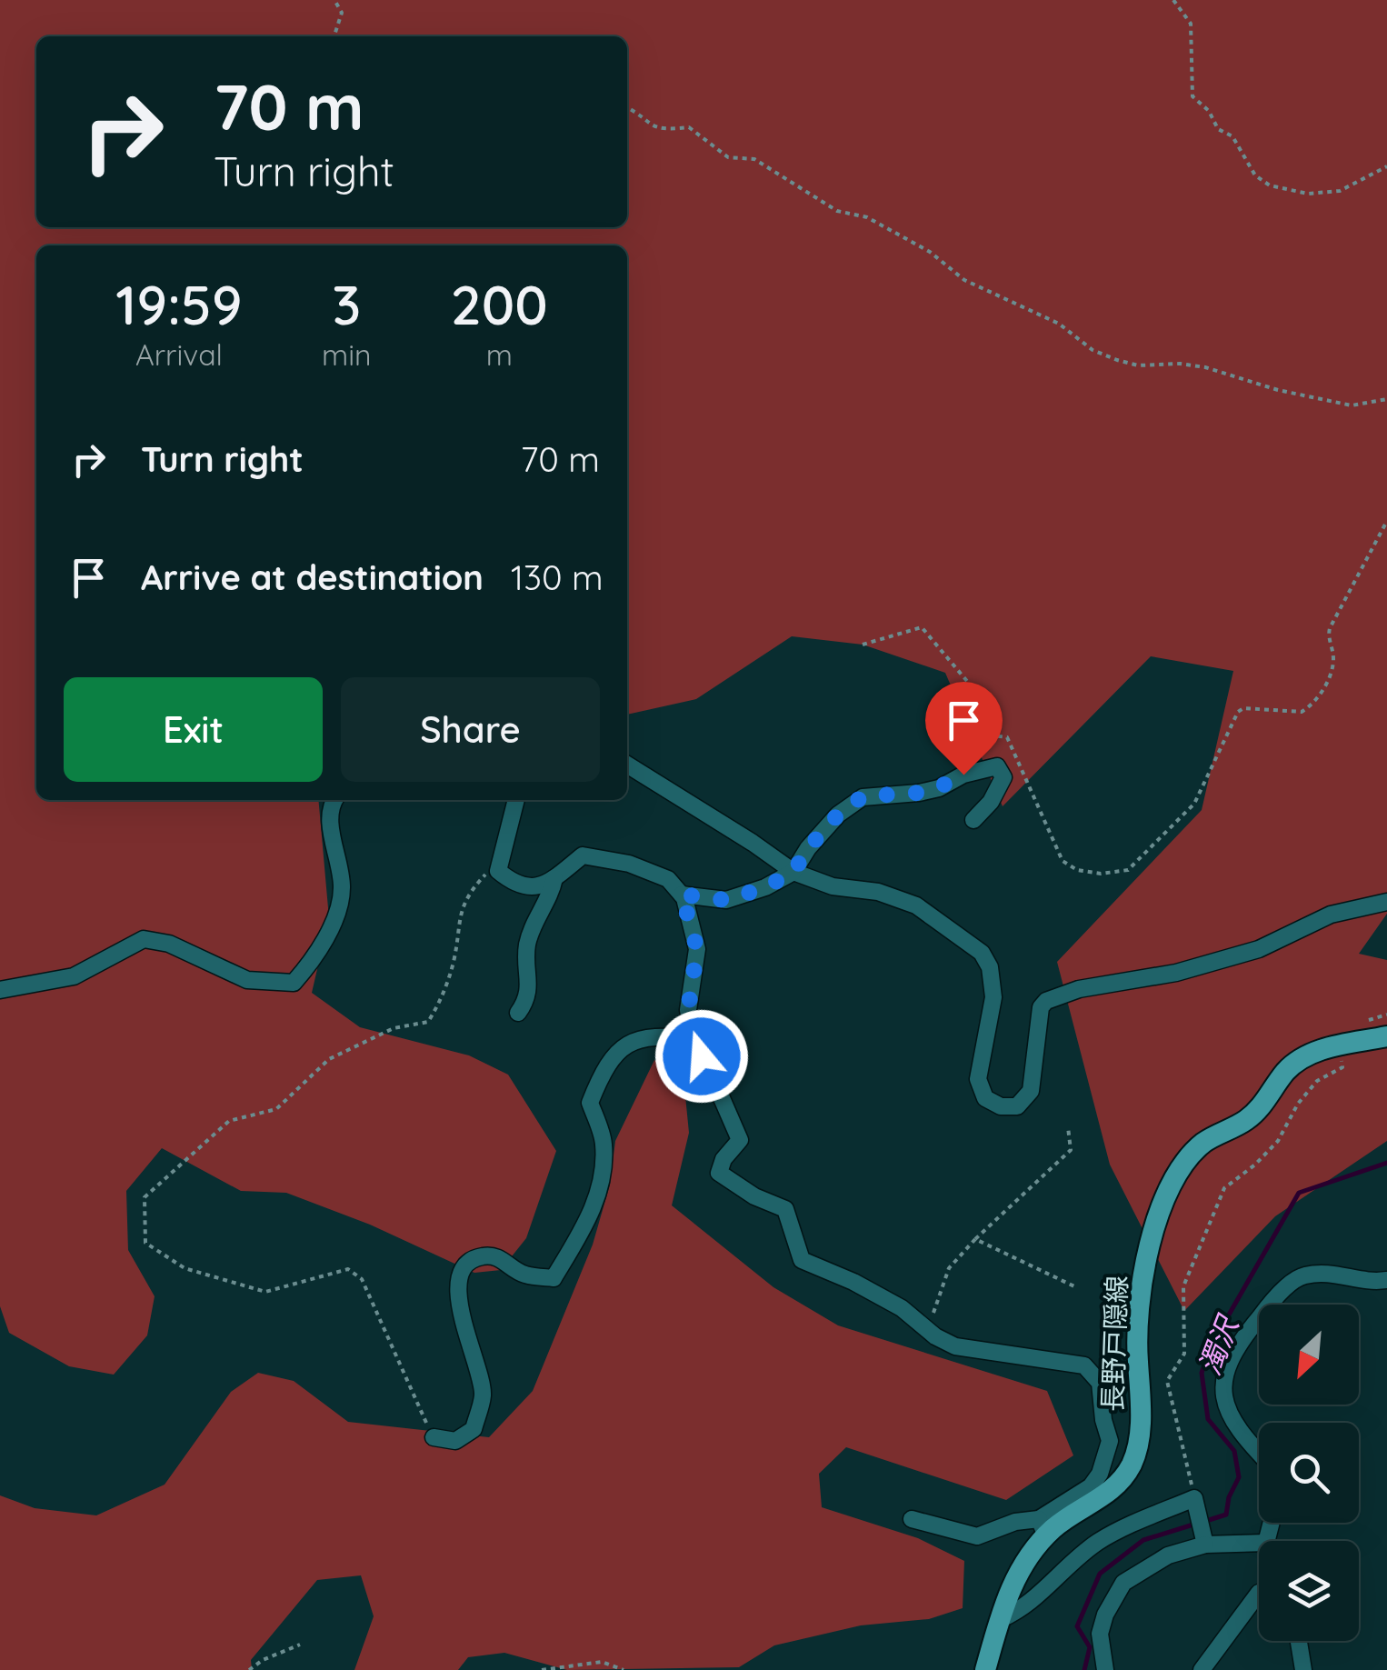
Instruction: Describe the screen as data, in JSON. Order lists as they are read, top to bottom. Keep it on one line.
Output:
{"streets":{"main road":["長野戸隠線"]},"water":["濁沢"],"north":"bottom left","page":{"turn":["70 m","Turn right"],"eta":["19:59","Arrival","3","min","200","m"],"list":[{"name":"Turn right","value":"70 m"},{"name":"Arrive at destination","value":"130 m"}],"buttons":["Exit","Share"]}}
